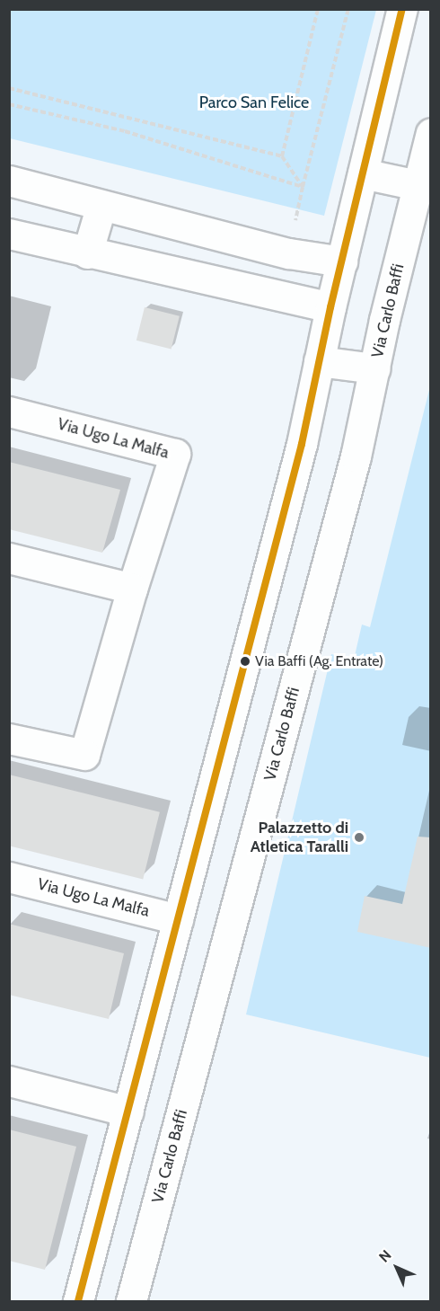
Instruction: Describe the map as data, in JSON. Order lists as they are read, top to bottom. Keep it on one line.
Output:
{"streets":{"street":["Via Carlo Baffi","Via Ugo La Malfa"]},"parks":["Parco San Felice"],"places":["Via Baffi (Ag. Entrate)","Palazzetto di Atletica Taralli"],"north":"top left"}
